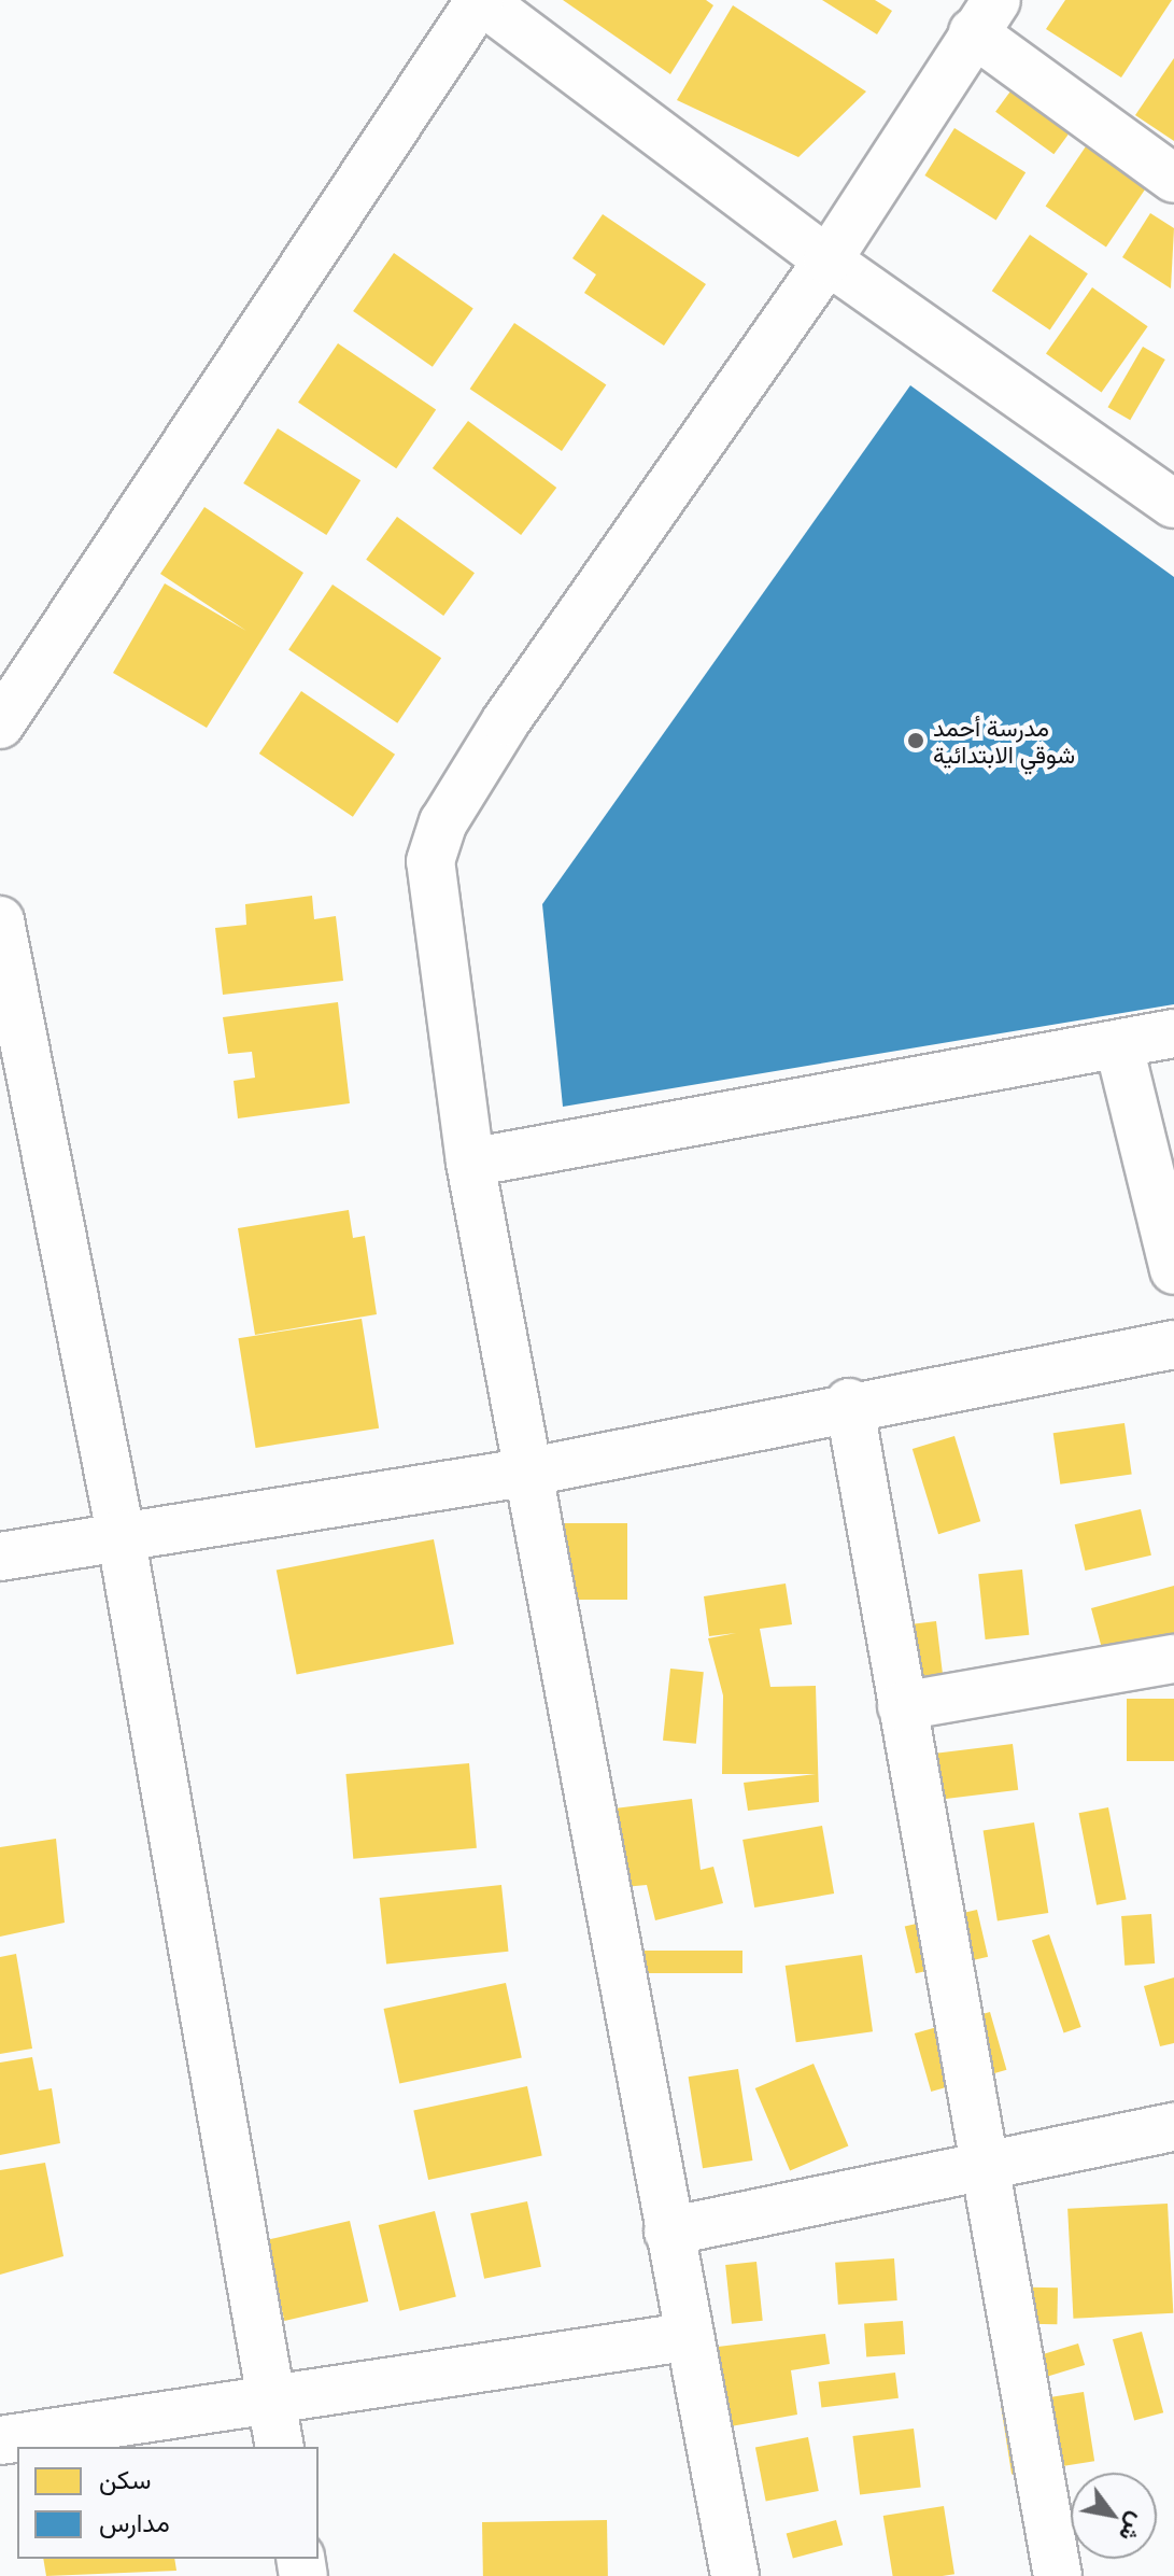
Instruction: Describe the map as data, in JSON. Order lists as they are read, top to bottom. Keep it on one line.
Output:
{"places":["مدرسة أحمد شوقي الابتدائية"],"legend":["سكن","مدارس"],"north":"bottom right"}
